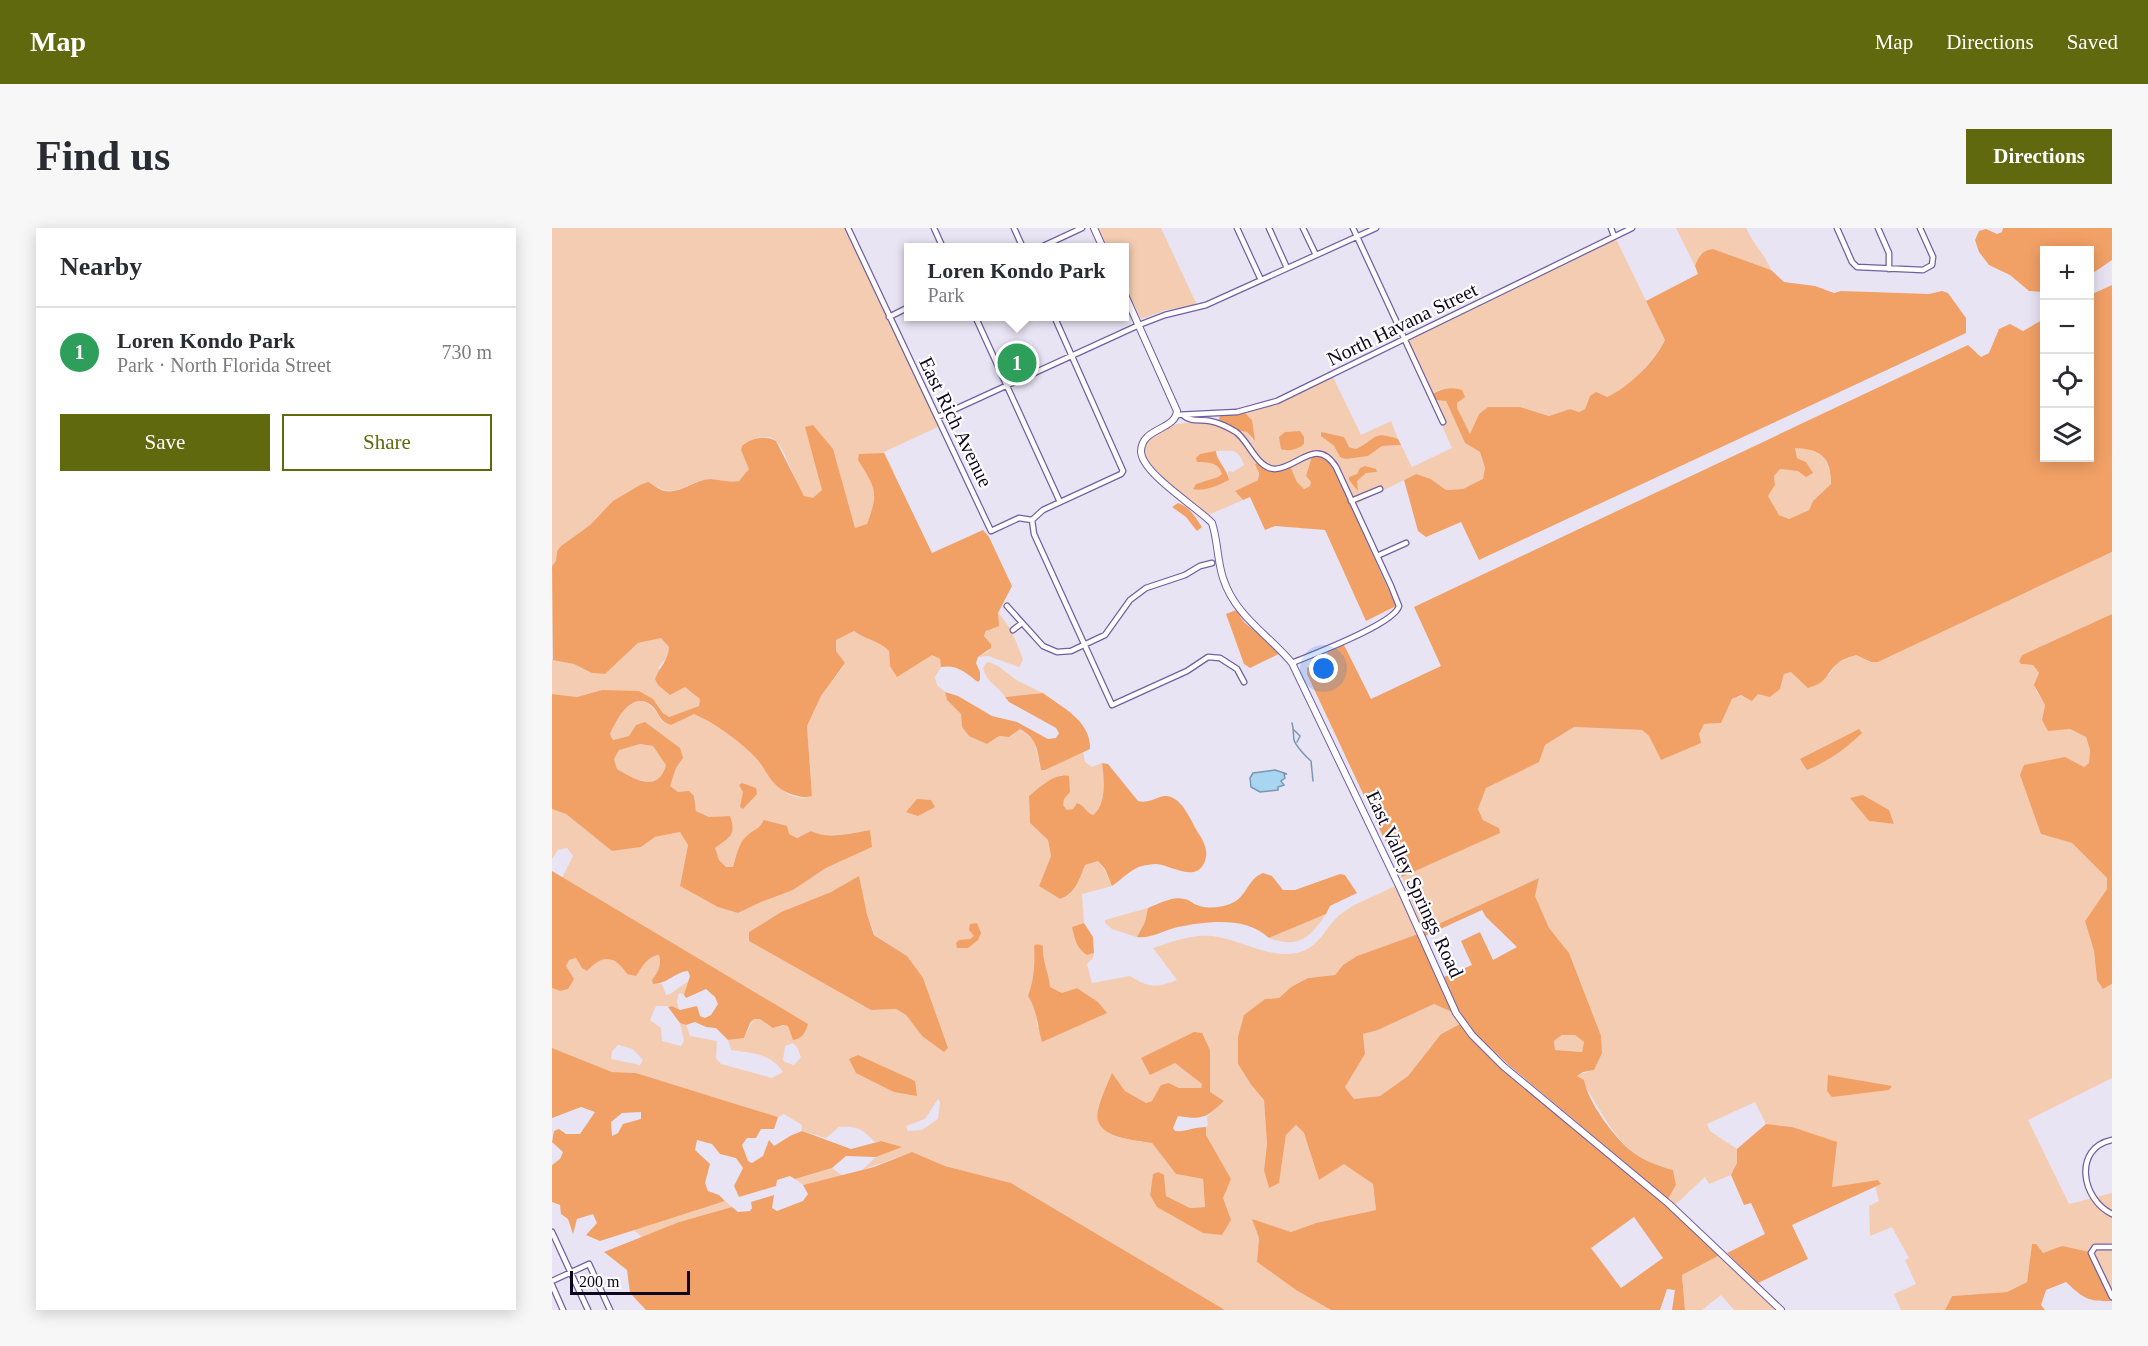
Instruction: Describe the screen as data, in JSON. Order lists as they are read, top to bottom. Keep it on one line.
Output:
{"streets":{"street":["North Havana Street","East Rich Avenue","East Valley Springs Road"]},"crossings":[["North Havana Street","East Valley Springs Road"]],"scale_bar":"200 m","page":{"header":"Map","nav":["Map","Directions","Saved"],"buttons":["Directions",["Save","Share"]],"title":"Find us","heading":"Nearby","popup":["Loren Kondo Park","Park"],"map_buttons":["+","−"],"list":[{"mark":"1","name":"Loren Kondo Park","note":"Park · North Florida Street","value":"730 m"}],"pins":"1","scale":"200 m"}}
